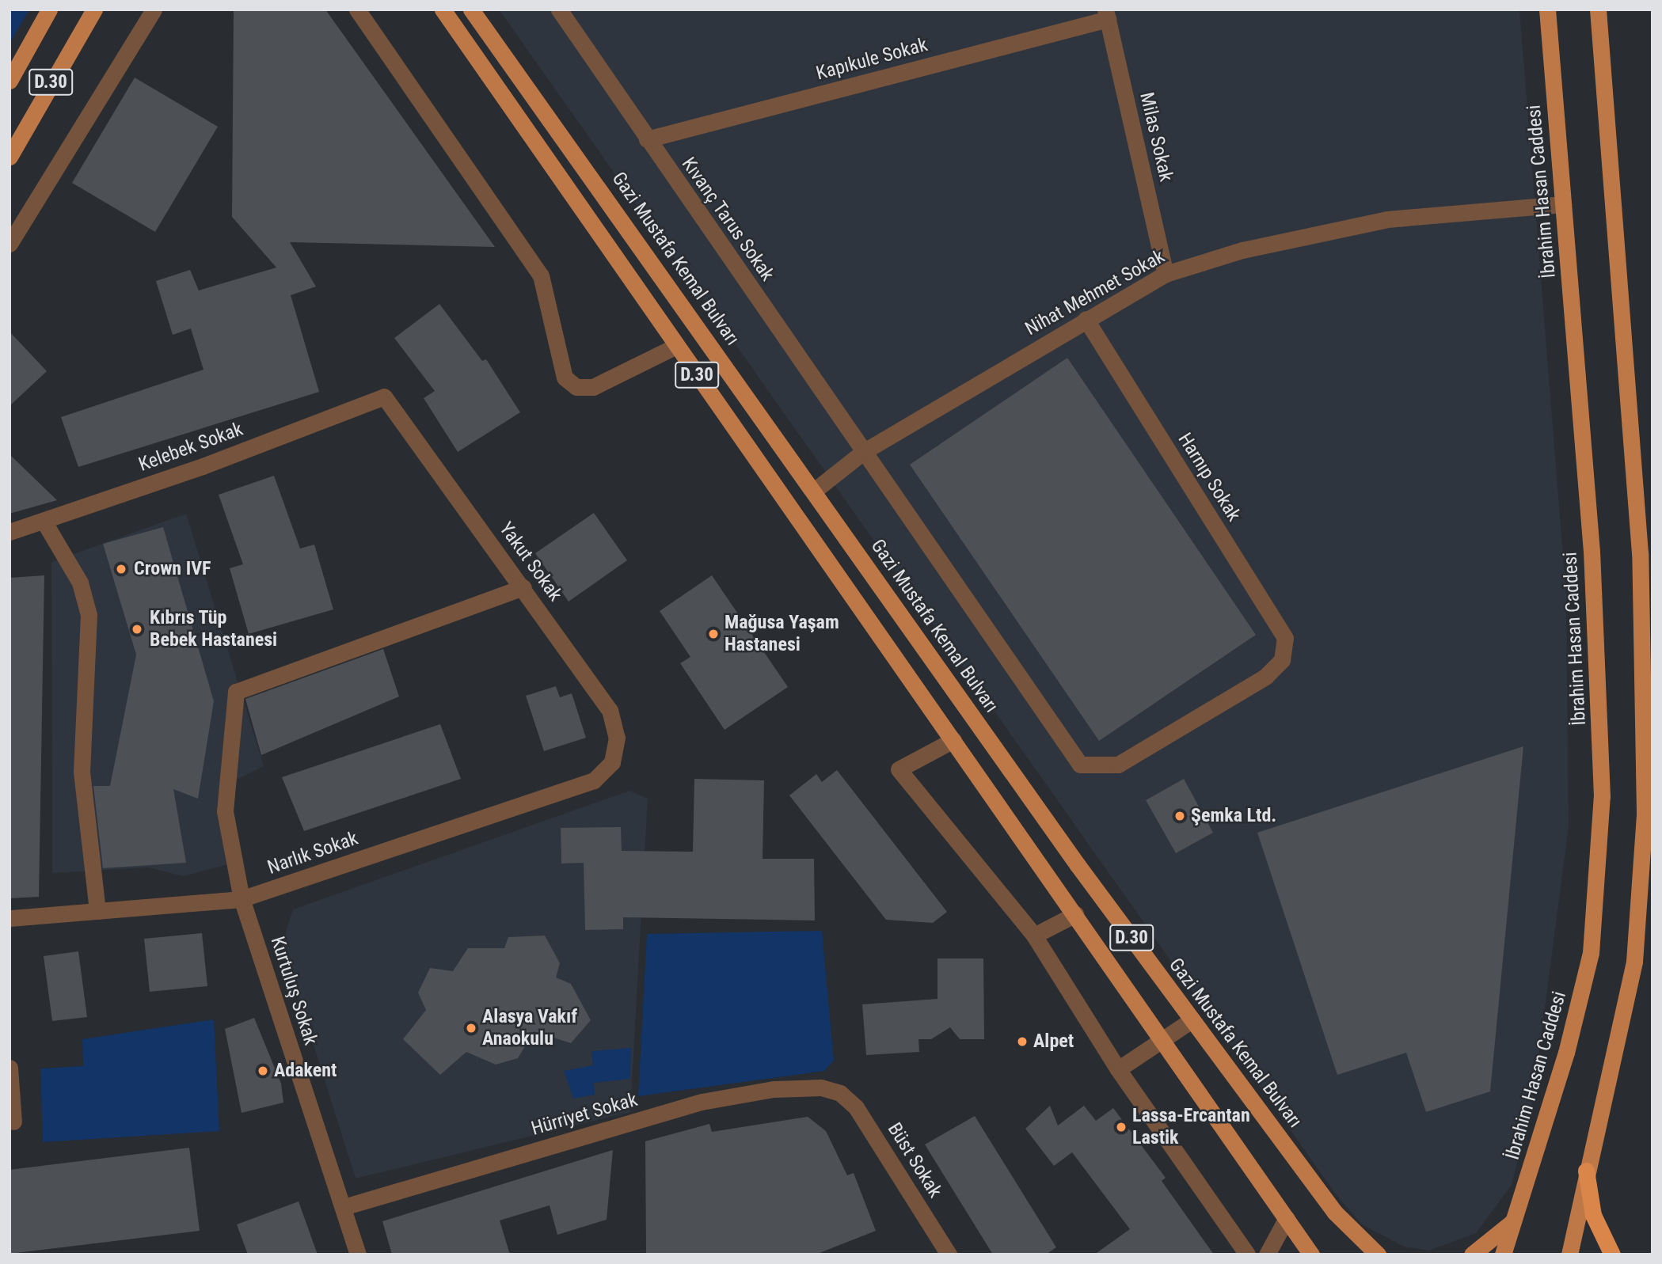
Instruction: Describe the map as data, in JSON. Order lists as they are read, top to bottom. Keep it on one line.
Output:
{"streets":{"main road":["D.30","İbrahim Hasan Caddesi","Gazi Mustafa Kemal Bulvarı"],"street":["Kapıkule Sokak","Milas Sokak","Kıvanç Tarus Sokak","Nihat Mehmet Sokak","Kelebek Sokak","Harnıp Sokak","Yakut Sokak","Narlık Sokak","Kurtuluş Sokak","Hürriyet Sokak","Büst Sokak"]},"crossings":[["Kapıkule Sokak","Milas Sokak"],["Kapıkule Sokak","Kıvanç Tarus Sokak"],["Milas Sokak","Nihat Mehmet Sokak"],["İbrahim Hasan Caddesi","Nihat Mehmet Sokak"],["Kıvanç Tarus Sokak","Nihat Mehmet Sokak"],["Kıvanç Tarus Sokak","Harnıp Sokak"],["Gazi Mustafa Kemal Bulvarı","Nihat Mehmet Sokak"],["Nihat Mehmet Sokak","Harnıp Sokak"],["Kelebek Sokak","Yakut Sokak"],["Yakut Sokak","Narlık Sokak"],["Yakut Sokak","Kurtuluş Sokak"],["Narlık Sokak","Kurtuluş Sokak"],["Kurtuluş Sokak","Hürriyet Sokak"],["Hürriyet Sokak","Büst Sokak"]],"places":["Crown IVF","Kıbrıs Tüp Bebek Hastanesi","Mağusa Yaşam Hastanesi","Şemka Ltd.","Alasya Vakıf Anaokulu","Alpet","Adakent","Lassa-Ercantan Lastik"]}
